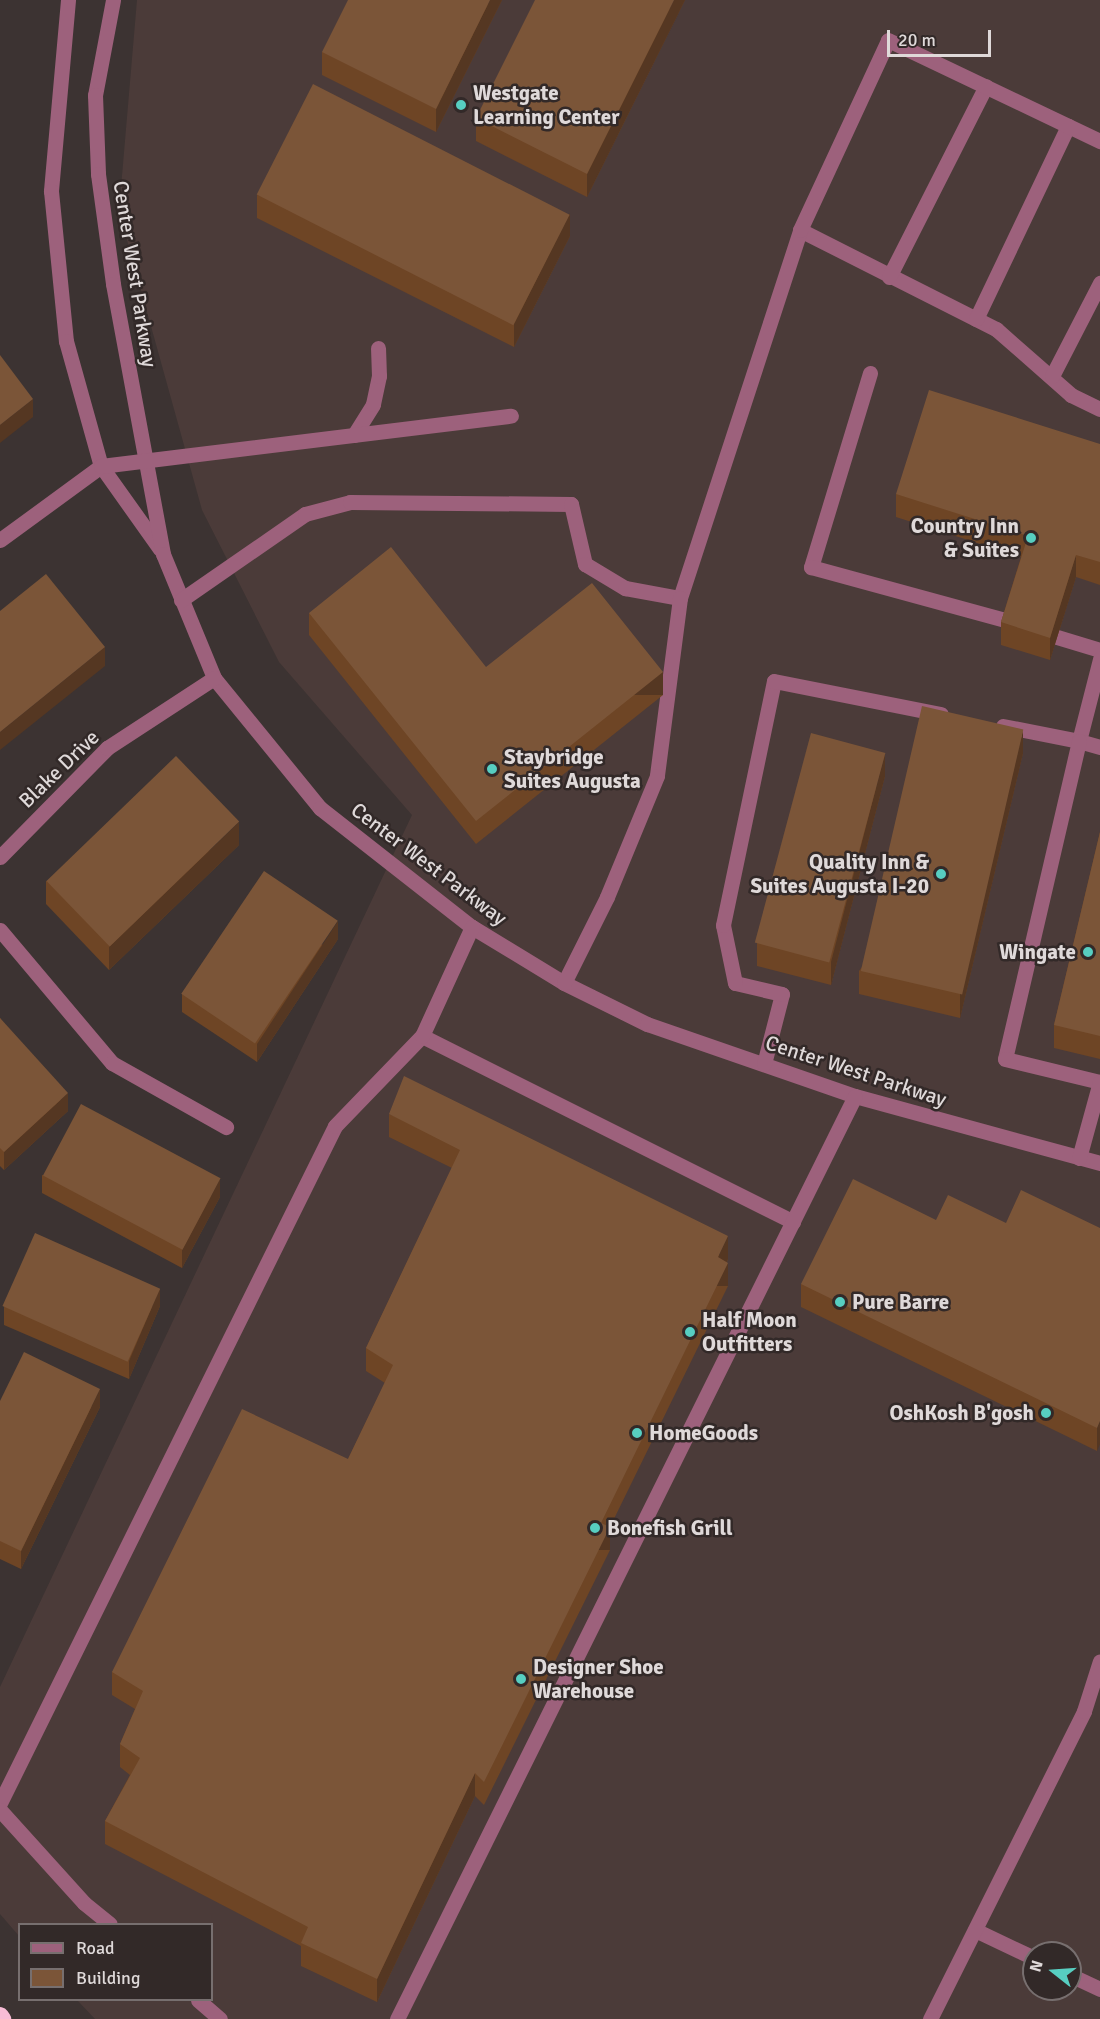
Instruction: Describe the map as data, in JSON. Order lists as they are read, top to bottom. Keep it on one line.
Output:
{"streets":{"street":["Center West Parkway","Blake Drive"]},"crossings":[["Center West Parkway","Blake Drive"]],"places":["Westgate Learning Center","Country Inn & Suites","Staybridge Suites Augusta","Quality Inn & Suites Augusta I-20","Wingate","Pure Barre","Half Moon Outfitters","OshKosh B'gosh","HomeGoods","Bonefish Grill","Designer Shoe Warehouse"],"legend":["Road","Building"],"scale_bar":"20 m","north":"left"}
